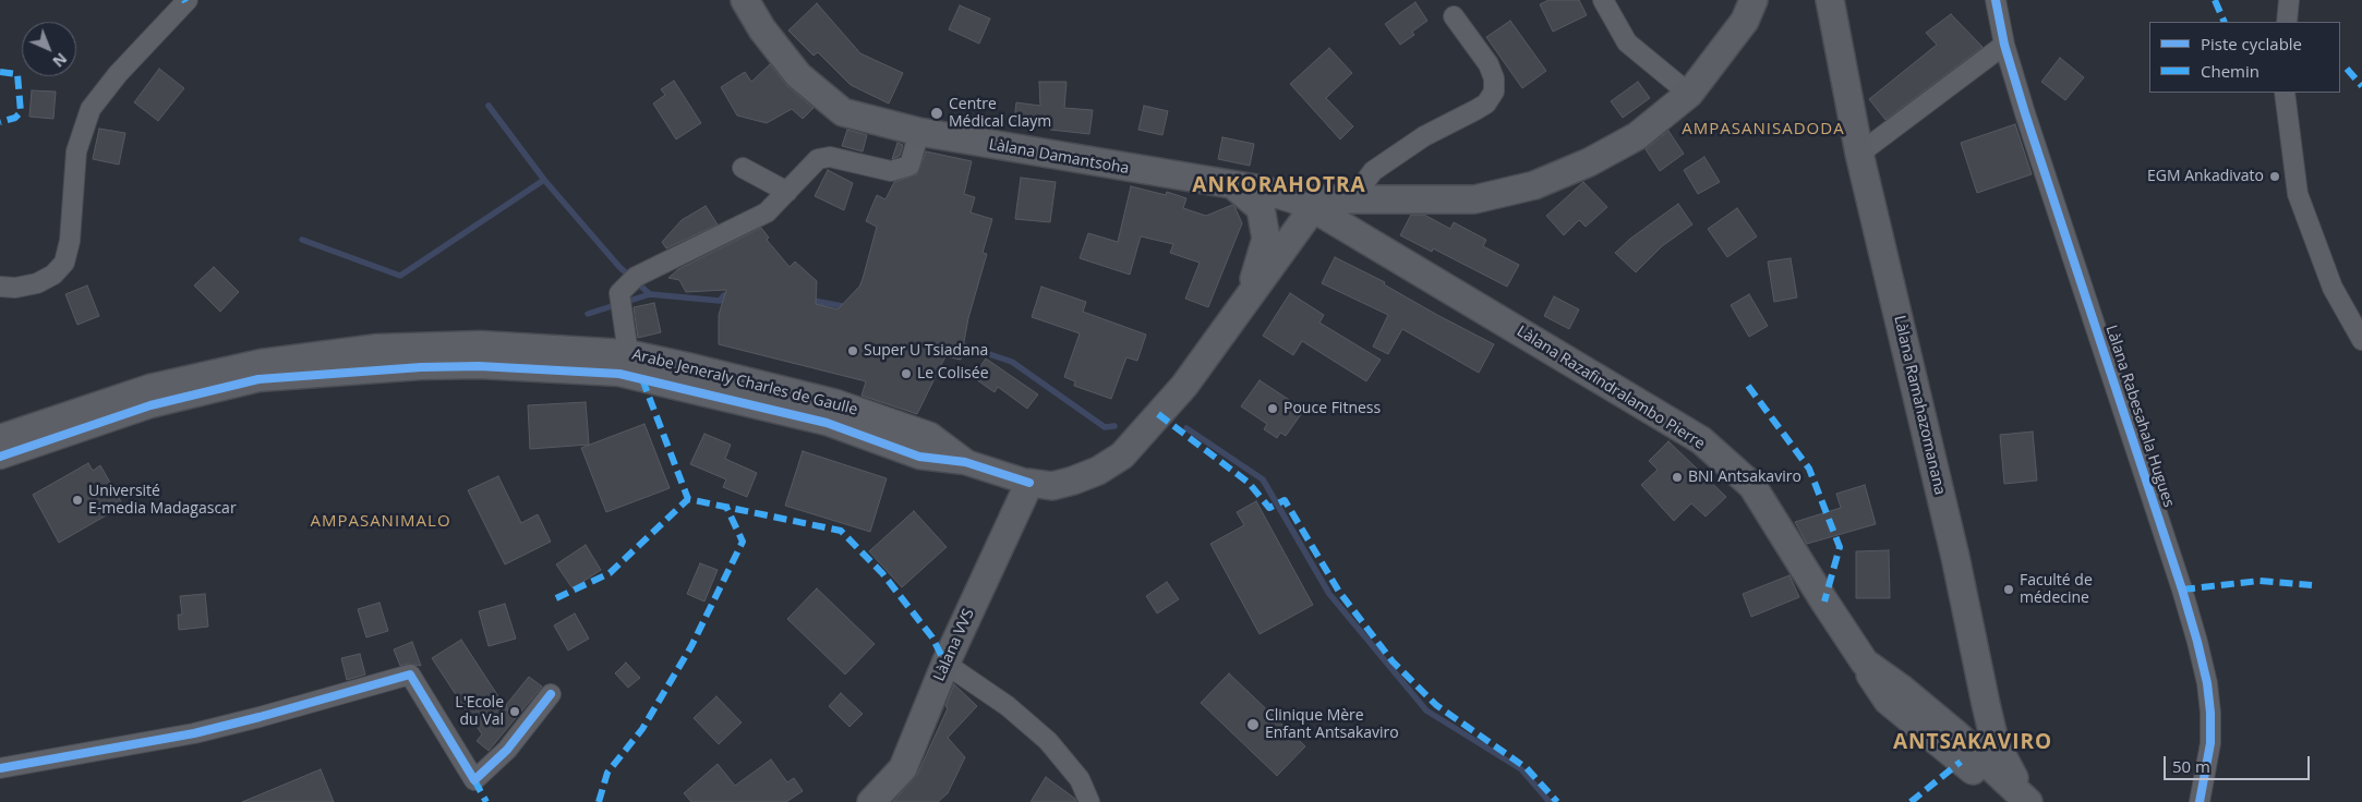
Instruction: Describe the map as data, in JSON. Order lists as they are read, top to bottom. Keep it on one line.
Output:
{"streets":{"main road":["Làlana Damantsoha","Arabe Jeneraly Charles de Gaulle","Làlana Razafindralambo Pierre","Làlana Ramahazomanana","Làlana VVS"],"street":["Làlana Rabesahala Hugues"]},"crossings":[["Làlana Damantsoha","Arabe Jeneraly Charles de Gaulle"],["Làlana Damantsoha","Làlana Razafindralambo Pierre"],["Arabe Jeneraly Charles de Gaulle","Làlana Razafindralambo Pierre"],["Arabe Jeneraly Charles de Gaulle","Làlana VVS"]],"districts":["AMPASANISADODA","ANKORAHOTRA","AMPASANIMALO","ANTSAKAVIRO"],"places":["Centre Médical Claym","EGM Ankadivato","Super U Tsiadana","Le Colisée","Pouce Fitness","BNI Antsakaviro","Université E-media Madagascar","Faculté de médecine","L'Ecole du Val","Clinique Mère Enfant Antsakaviro"],"legend":["Piste cyclable","Chemin"],"scale_bar":"50 m","north":"bottom right"}
